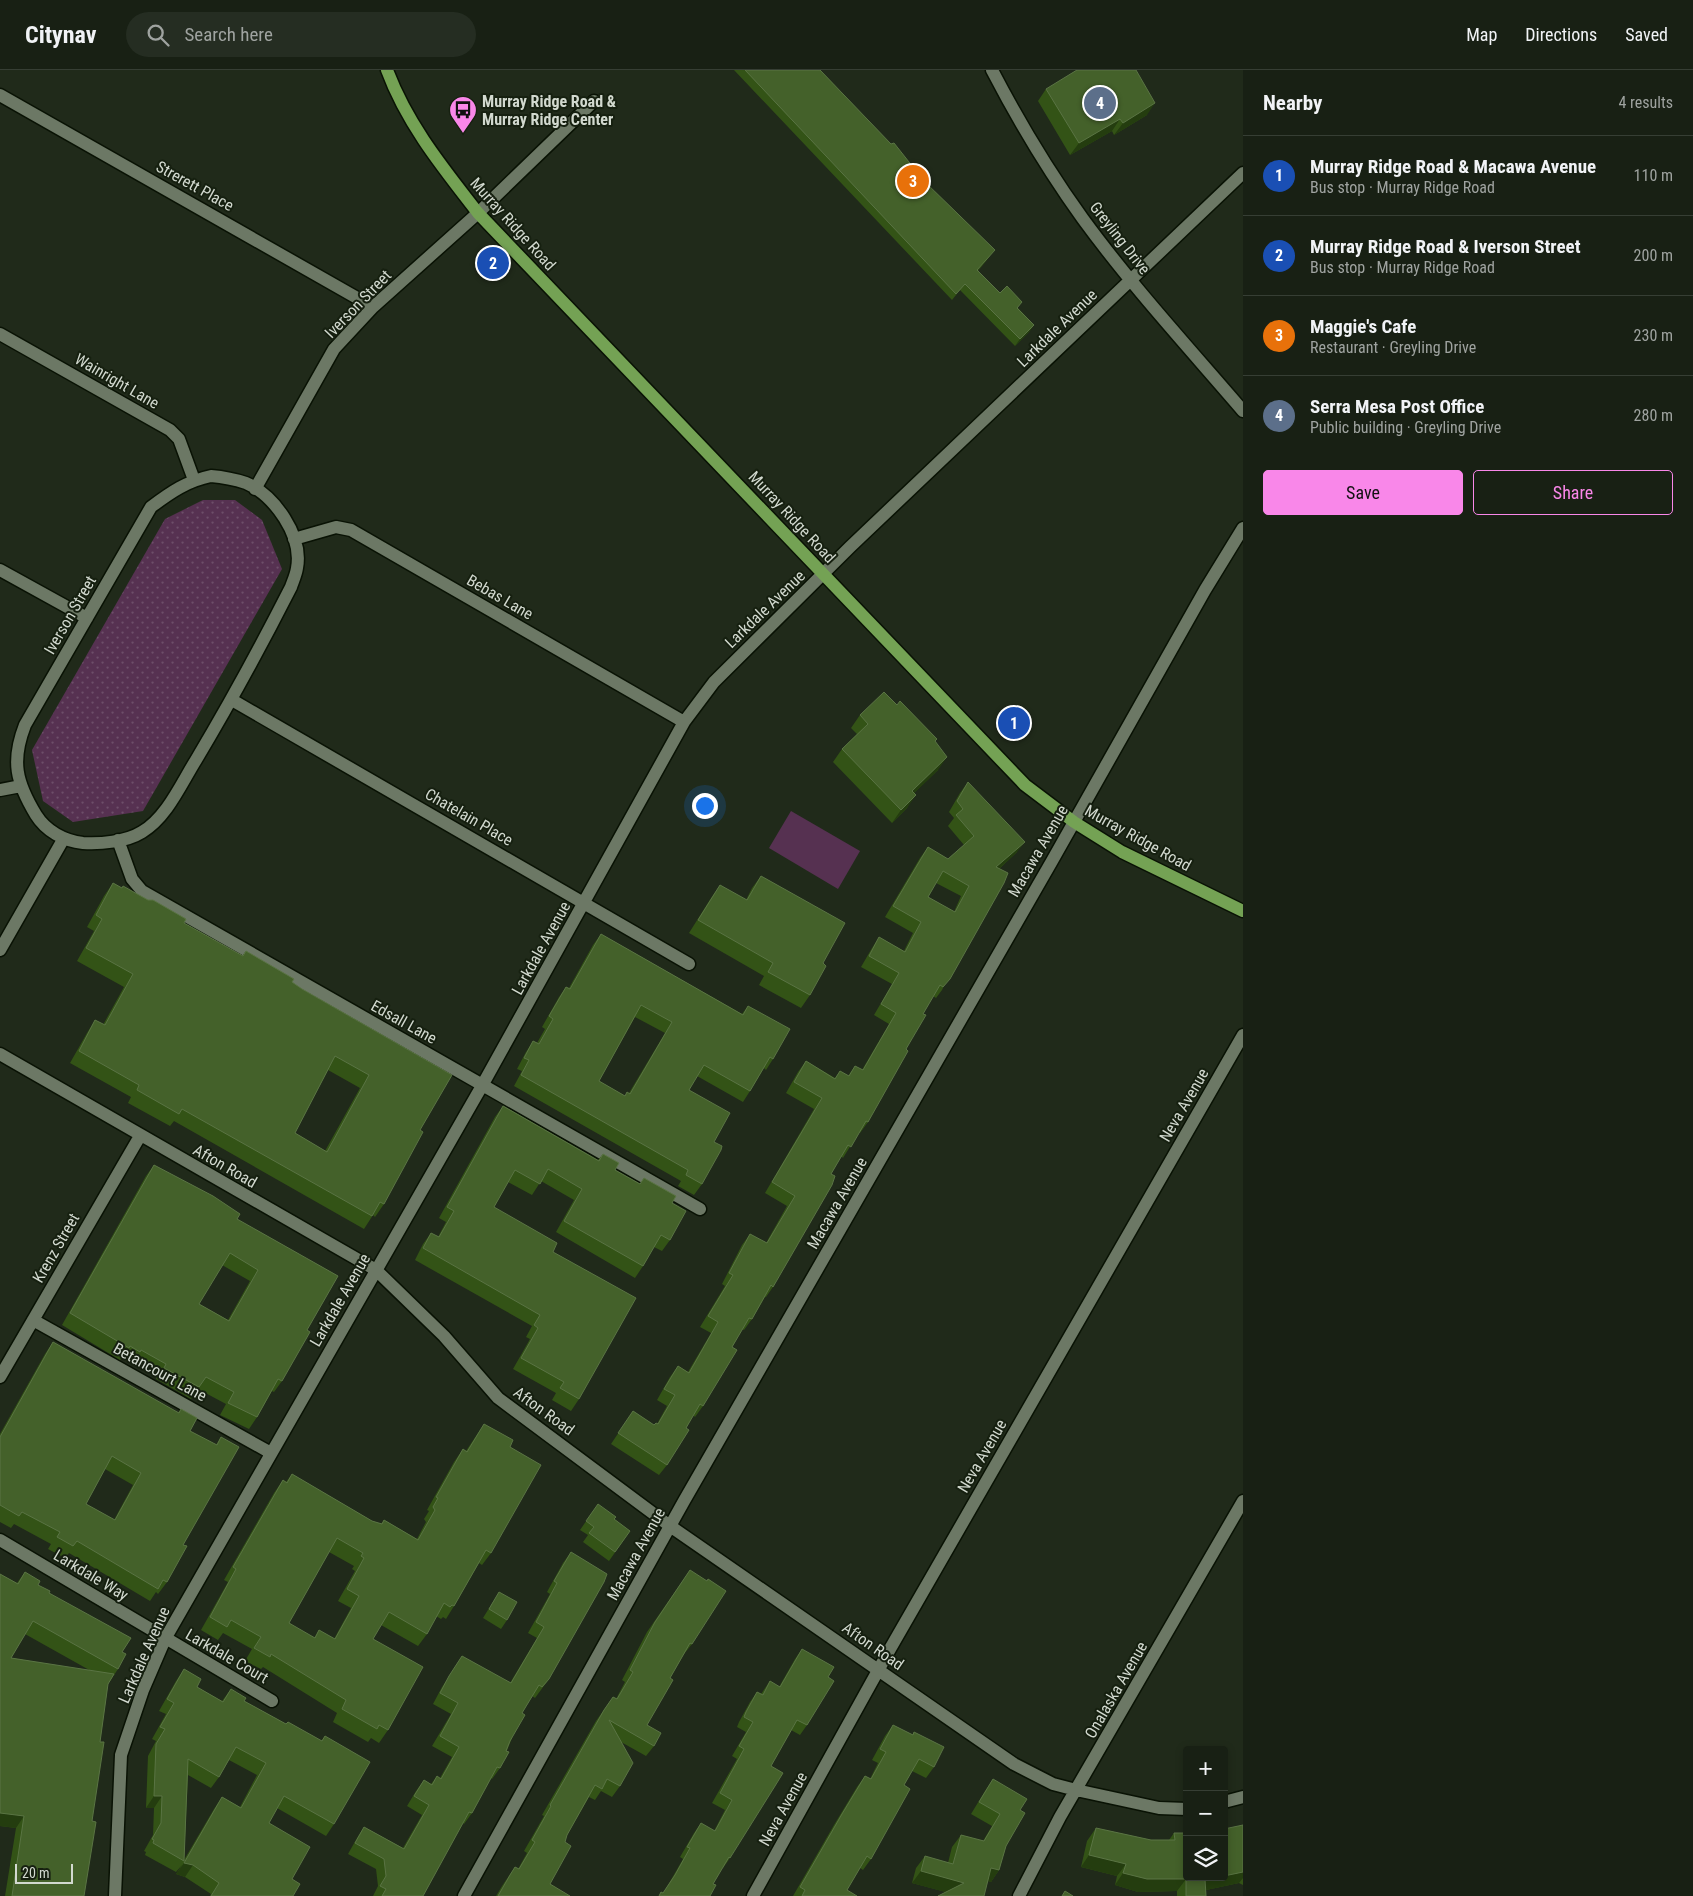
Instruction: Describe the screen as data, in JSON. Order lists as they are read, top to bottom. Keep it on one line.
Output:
{"streets":{"main road":["Murray Ridge Road"],"street":["Strerett Place","Greyling Drive","Iverson Street","Larkdale Avenue","Wainright Lane","Bebas Lane","Chatelain Place","Macawa Avenue","Edsall Lane","Neva Avenue","Afton Road","Krenz Street","Betancourt Lane","Larkdale Way","Larkdale Court","Onalaska Avenue"]},"crossings":[["Strerett Place","Iverson Street"],["Murray Ridge Road","Iverson Street"],["Murray Ridge Road","Larkdale Avenue"],["Murray Ridge Road","Macawa Avenue"],["Greyling Drive","Larkdale Avenue"],["Iverson Street","Wainright Lane"],["Iverson Street","Bebas Lane"],["Iverson Street","Chatelain Place"],["Iverson Street","Edsall Lane"],["Larkdale Avenue","Bebas Lane"],["Larkdale Avenue","Chatelain Place"],["Larkdale Avenue","Edsall Lane"],["Larkdale Avenue","Afton Road"],["Larkdale Avenue","Betancourt Lane"],["Larkdale Avenue","Larkdale Way"],["Larkdale Avenue","Larkdale Court"],["Macawa Avenue","Afton Road"],["Neva Avenue","Afton Road"],["Afton Road","Krenz Street"],["Afton Road","Onalaska Avenue"],["Krenz Street","Betancourt Lane"],["Larkdale Way","Larkdale Court"]],"places":{"bus stop":["Murray Ridge Road & Murray Ridge Center"]},"scale_bar":"20 m","page":{"header":"Citynav","search":"Search here","nav":["Map","Directions","Saved"],"heading":["Nearby","4 results"],"pins":["4","3","2","1"],"list":[{"mark":"1","name":"Murray Ridge Road & Macawa Avenue","note":"Bus stop · Murray Ridge Road","value":"110 m"},{"mark":"2","name":"Murray Ridge Road & Iverson Street","note":"Bus stop · Murray Ridge Road","value":"200 m"},{"mark":"3","name":"Maggie's Cafe","note":"Restaurant · Greyling Drive","value":"230 m"},{"mark":"4","name":"Serra Mesa Post Office","note":"Public building · Greyling Drive","value":"280 m"}],"buttons":["Save","Share"],"map_buttons":["+","−"],"scale":"20 m"}}
